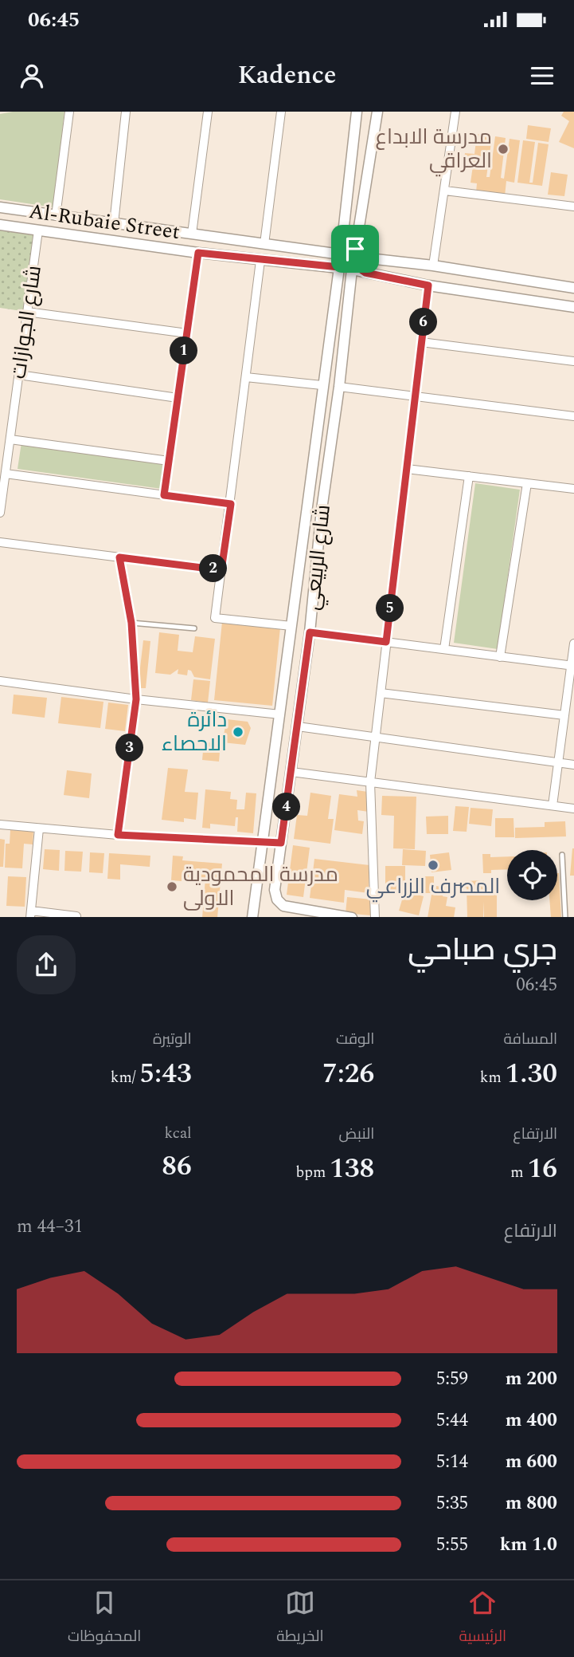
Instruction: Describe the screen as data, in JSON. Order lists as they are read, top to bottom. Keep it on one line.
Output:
{"streets":{"street":["Al-Rubaie Street","شارع الجوازات","شارع الربيعي"]},"crossings":[["Al-Rubaie Street","شارع الجوازات"],["Al-Rubaie Street","شارع الربيعي"]],"places":["مدرسة الابداع العراقي","دائرة الاحصاء","المصرف الزراعي","مدرسة المحمودية الاولى"],"page":{"status":"06:45","header":"Kadence","pins":["6","1","2","5","3","4"],"heading":["جري صباحي","06:45"],"stats":[["المسافة","1.30 km"],["الوقت","7:26"],["الوتيرة","5:43 /km"],["الارتفاع","16 m"],["النبض","138 bpm"],["kcal","86"]],"chart":["الارتفاع","31–44 m"],"list":[{"name":"200 m","note":"5:59"},{"name":"400 m","note":"5:44"},{"name":"600 m","note":"5:14"},{"name":"800 m","note":"5:35"},{"name":"1.0 km","note":"5:55"}],"tabs":["الرئيسية","الخريطة","المحفوظات"]}}
